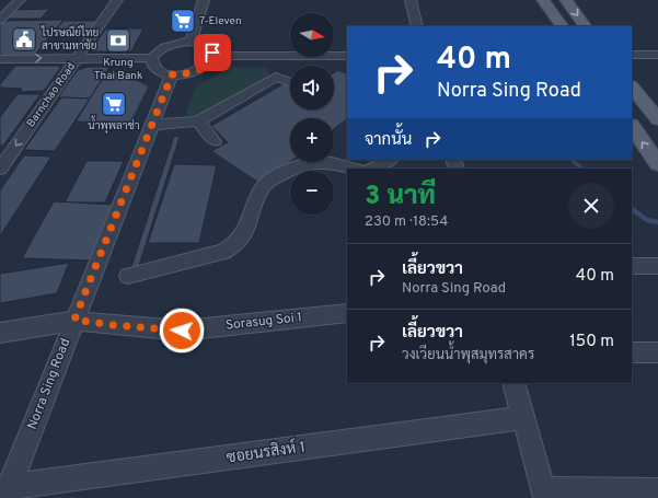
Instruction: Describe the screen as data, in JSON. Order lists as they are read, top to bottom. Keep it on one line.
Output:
{"streets":{"street":["Barnchao Road","Sorasug Soi 1","Norra Sing Road","ซอยนรสิงห์ 1"]},"crossings":[["Sorasug Soi 1","Norra Sing Road"],["Norra Sing Road","ซอยนรสิงห์ 1"]],"one_way":["Barnchao Road"],"places":{"supermarket":["7-Eleven","น้ำพุพลาซ่า"],"public building":["ไปรษณีย์ไทย สาขามหาชัย"],"bank":["Krung Thai Bank"]},"north":"right","page":{"map_buttons":["+","−"],"turn":["40 m","Norra Sing Road"],"then":"จากนั้น","heading":["3 นาที","230 m · 18:54"],"list":[{"name":"เลี้ยวขวา","note":"Norra Sing Road","value":"40 m"},{"name":"เลี้ยวขวา","note":"วงเวียนน้ำพุสมุทรสาคร","value":"150 m"}]}}
